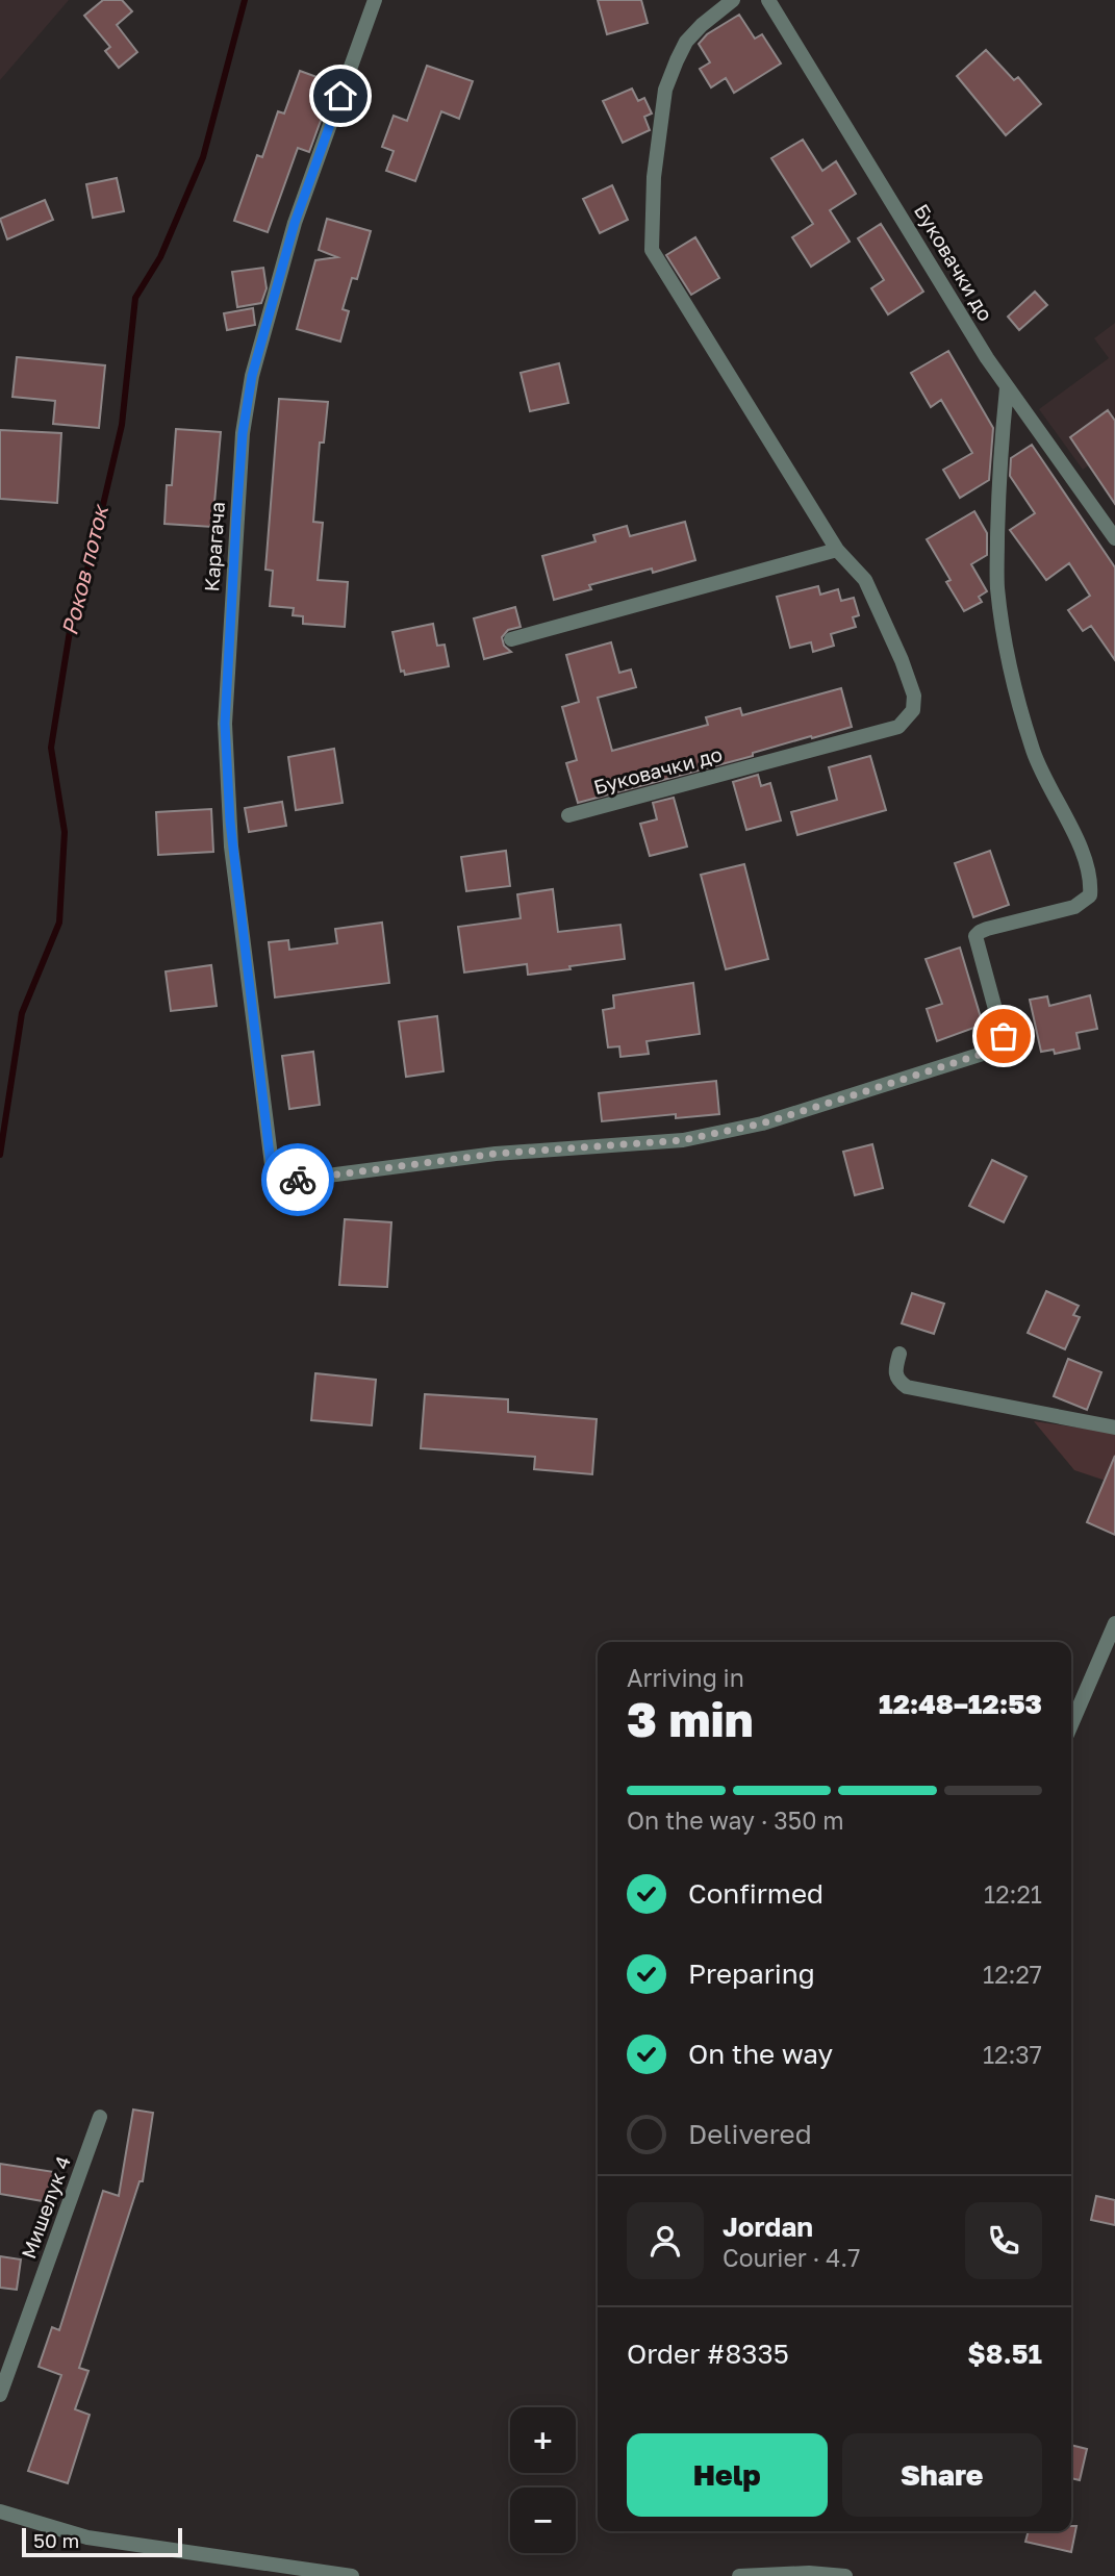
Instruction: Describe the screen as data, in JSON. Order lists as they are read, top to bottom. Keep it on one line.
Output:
{"streets":{"street":["Буковачки до","Карагача","Мишелук 4"]},"crossings":[["Буковачки до","Карагача"]],"water":["Роков поток"],"scale_bar":"50 m","page":{"heading":["3 min","Arriving in","12:48–12:53"],"panel":["Jordan","Courier · 4.7","Order #8335","$8.51"],"bar":"On the way · 350 m","list":[["Confirmed","12:21"],["Preparing","12:27"],["On the way","12:37"],"Delivered"],"map_buttons":["+","−"],"buttons":["Help","Share"],"scale":"50 m"}}
